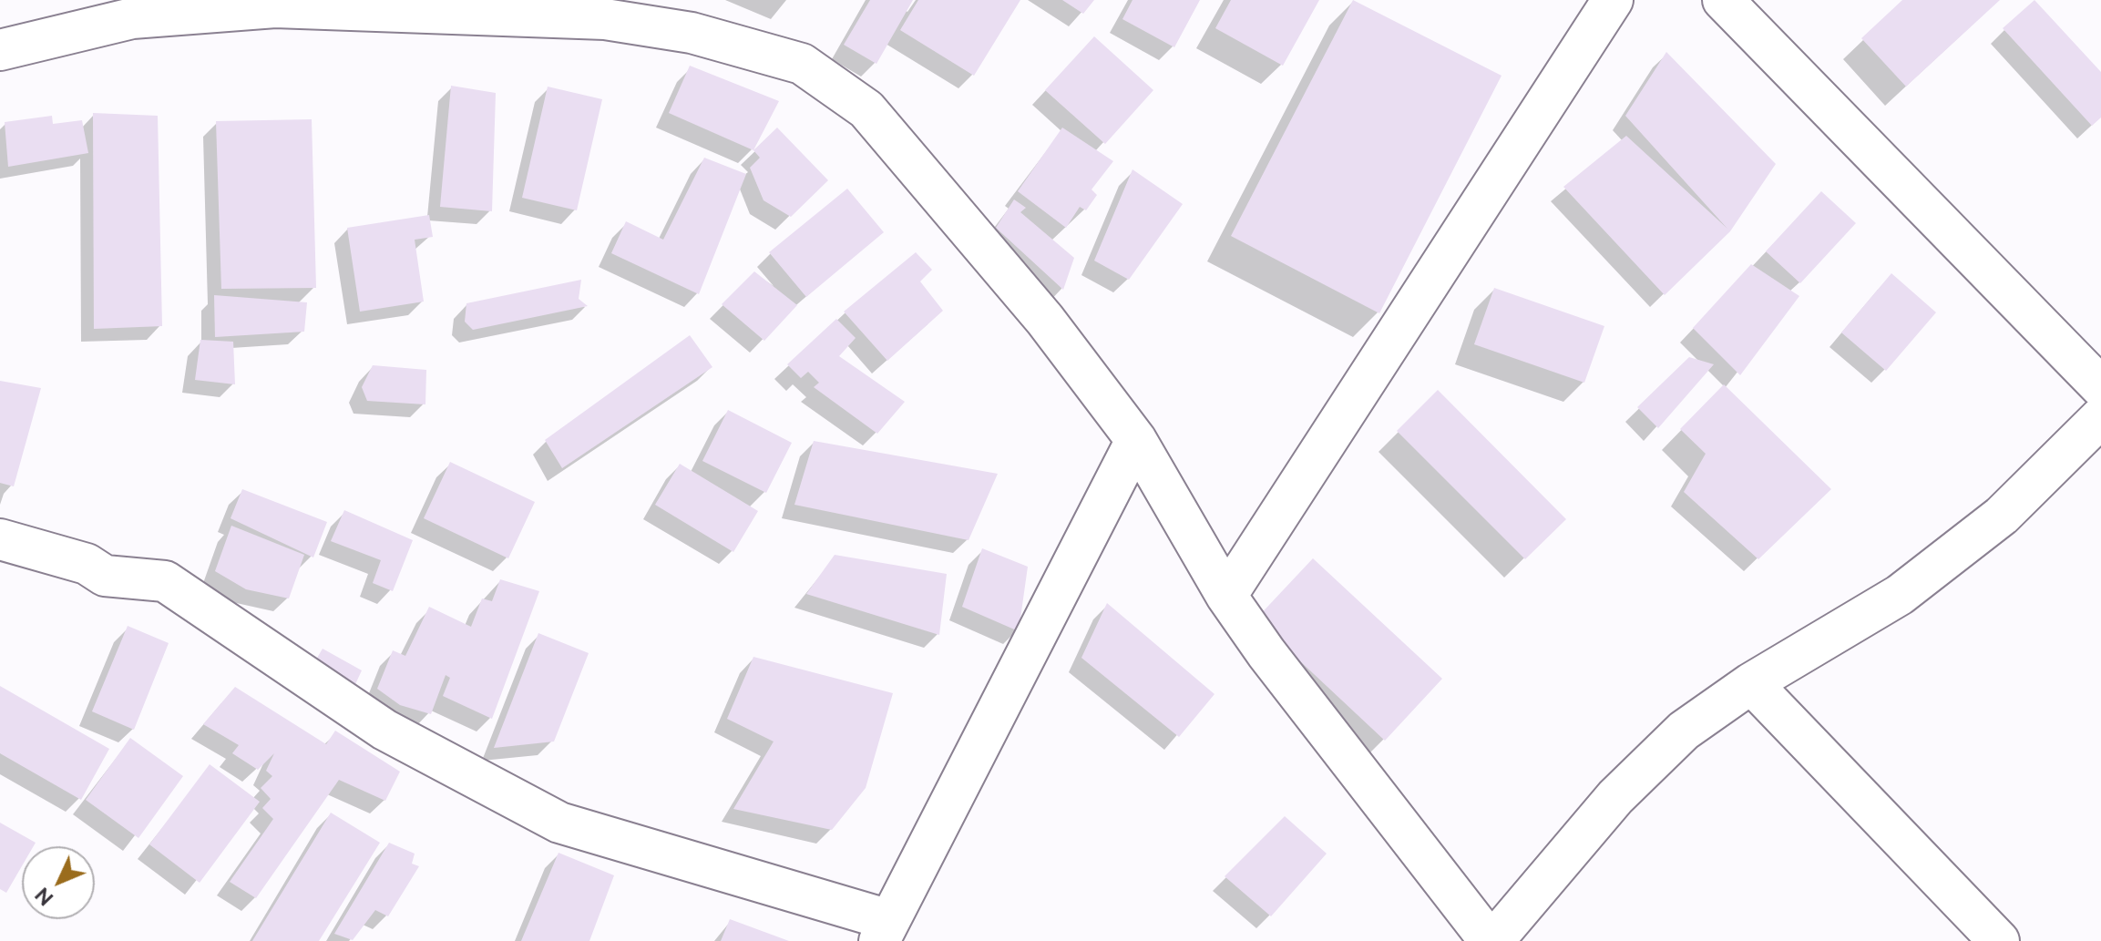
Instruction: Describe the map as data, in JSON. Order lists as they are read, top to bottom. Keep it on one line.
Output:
{"north":"bottom left"}
